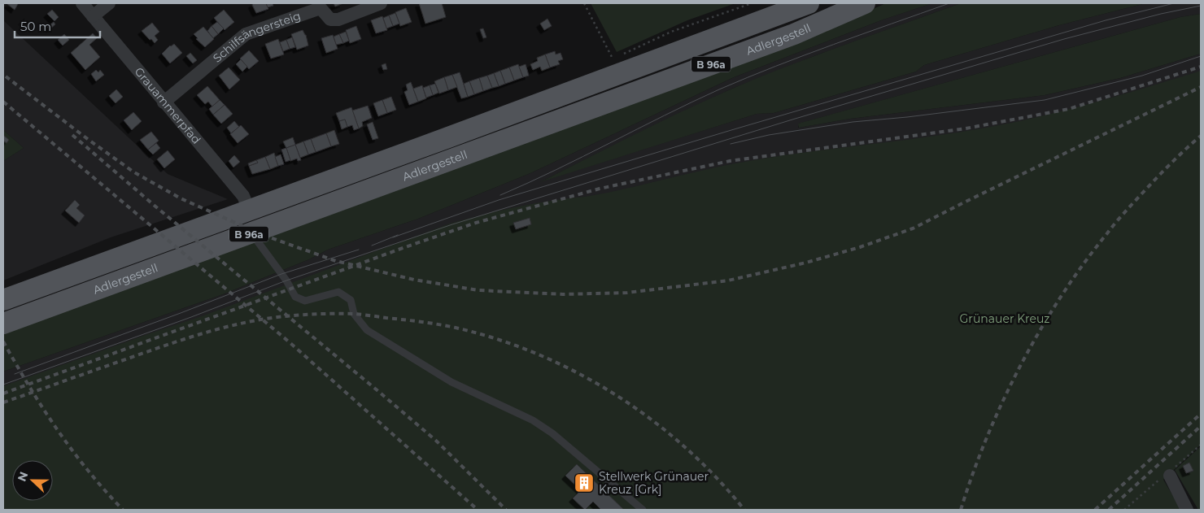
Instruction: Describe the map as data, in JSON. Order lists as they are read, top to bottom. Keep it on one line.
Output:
{"streets":{"main road":["Adlergestell","B 96a"],"street":["Schilfsängersteig","Grauammerpfad"]},"crossings":[["Schilfsängersteig","Grauammerpfad"],["Adlergestell","Grauammerpfad"]],"parks":["Grünauer Kreuz"],"places":{"building":["Stellwerk Grünauer Kreuz [Grk]"]},"scale_bar":"50 m","north":"left"}
